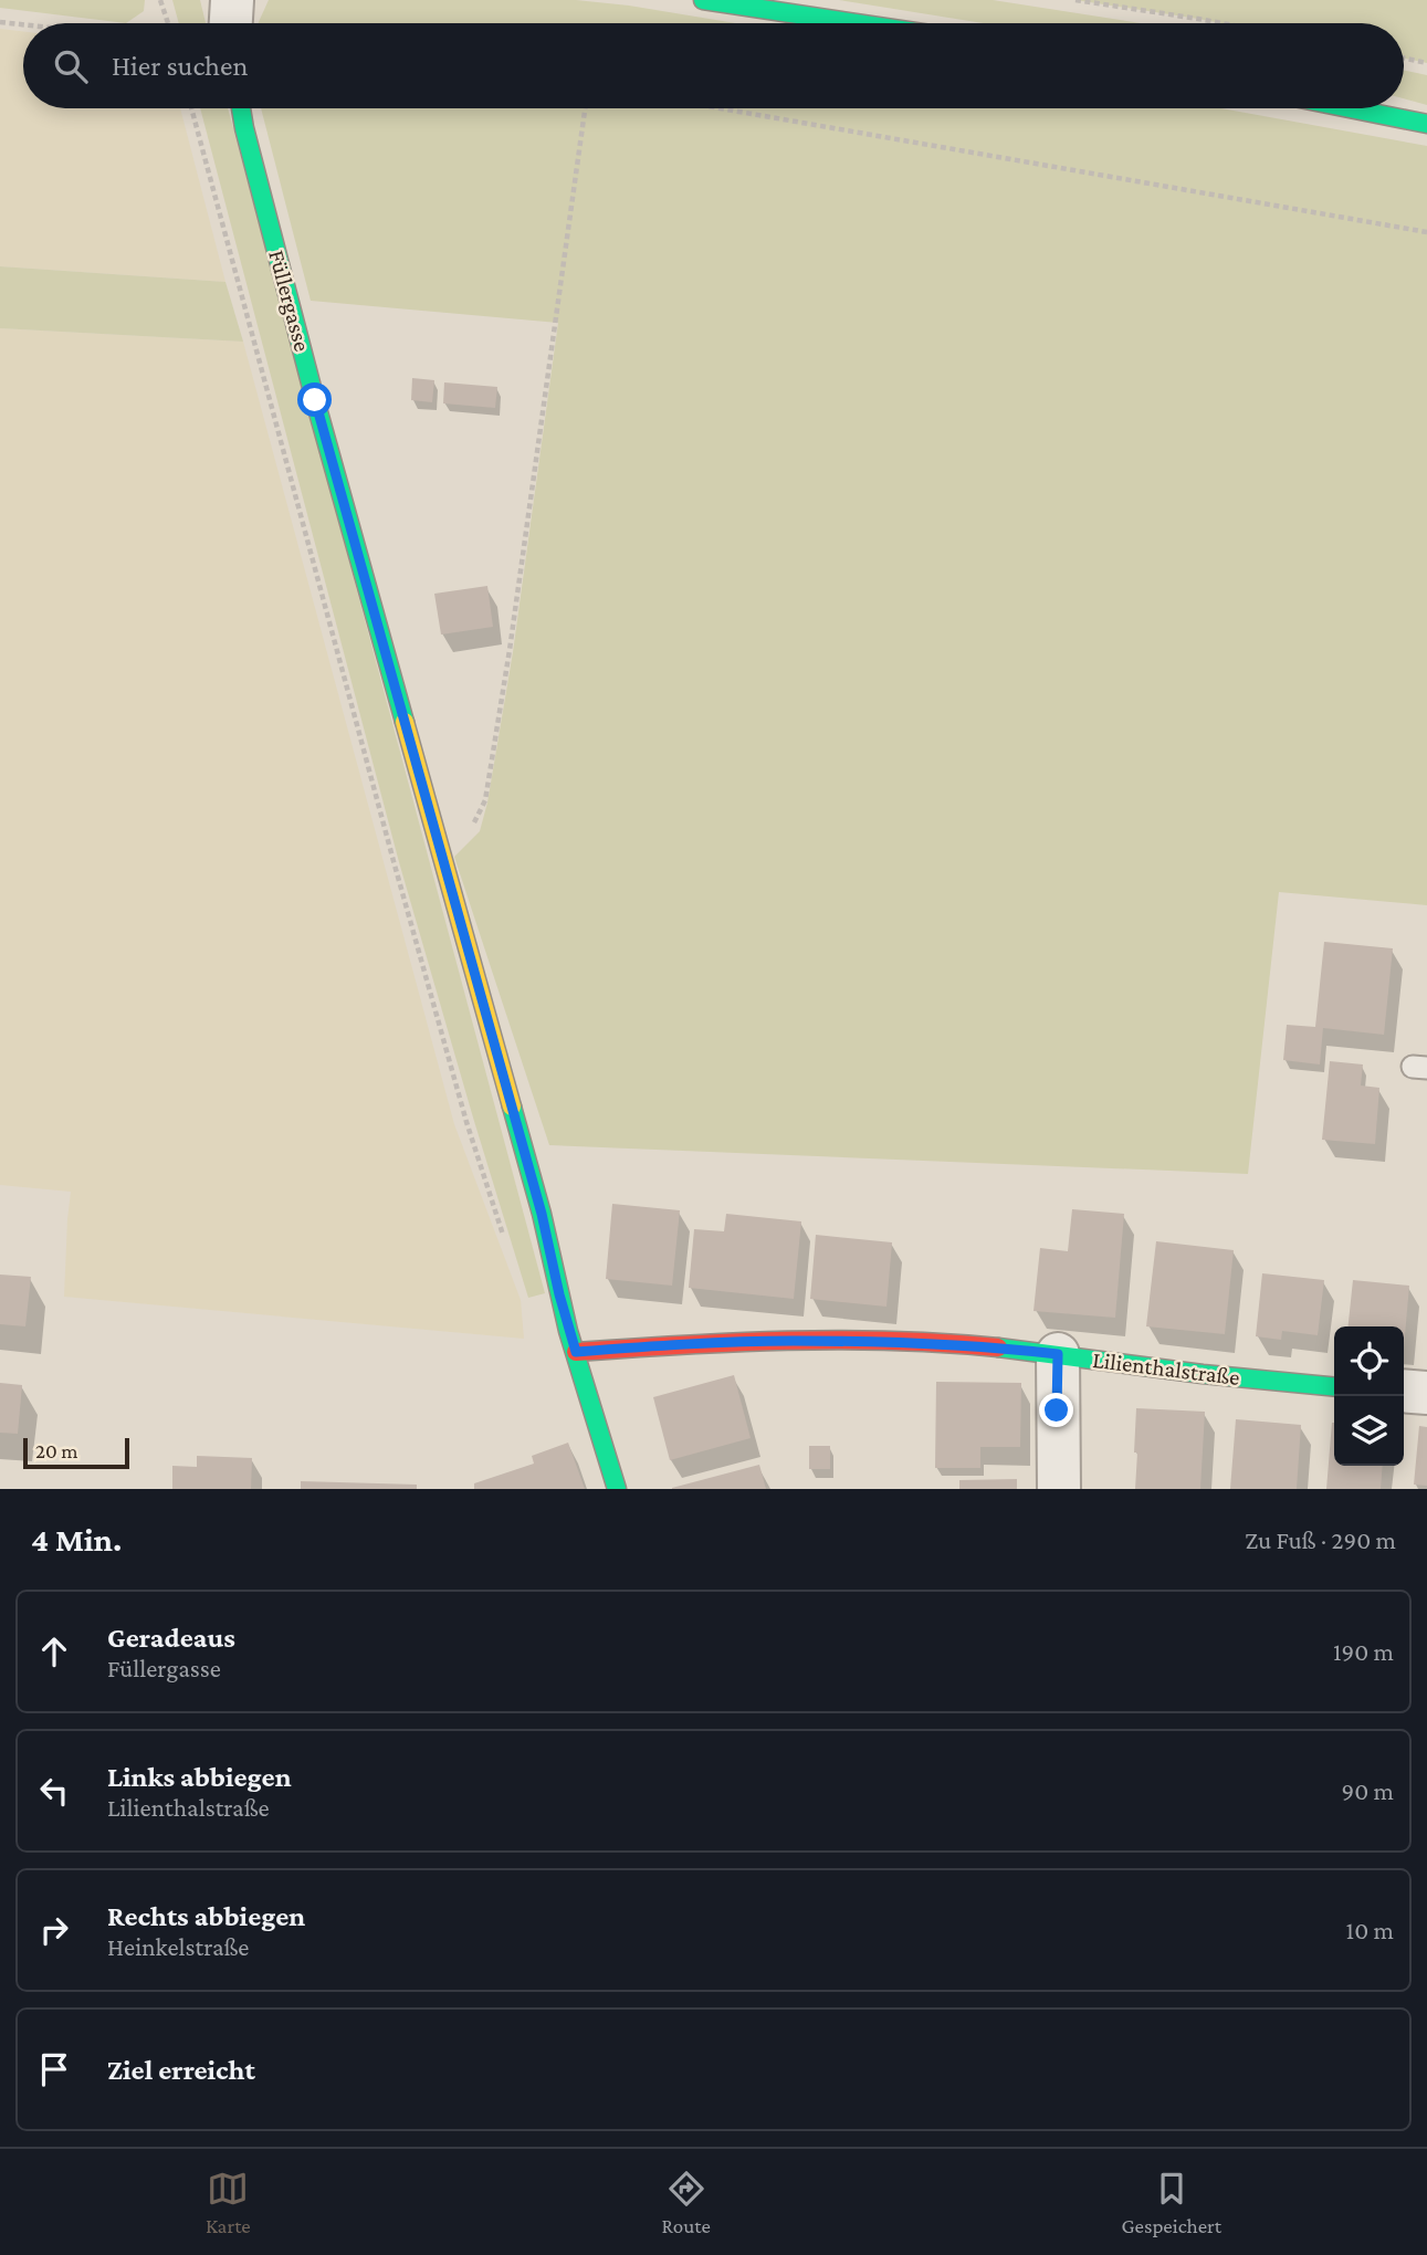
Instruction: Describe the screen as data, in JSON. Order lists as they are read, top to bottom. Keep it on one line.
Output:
{"streets":{"street":["Füllergasse","Lilienthalstraße"]},"crossings":[["Füllergasse","Lilienthalstraße"]],"scale_bar":"20 m","page":{"search":"Hier suchen","scale":"20 m","heading":["4 Min.","Zu Fuß · 290 m"],"list":[["Geradeaus","Füllergasse","190 m"],["Links abbiegen","Lilienthalstraße","90 m"],["Rechts abbiegen","Heinkelstraße","10 m"],"Ziel erreicht"],"nav":["Karte","Route","Gespeichert"]}}
